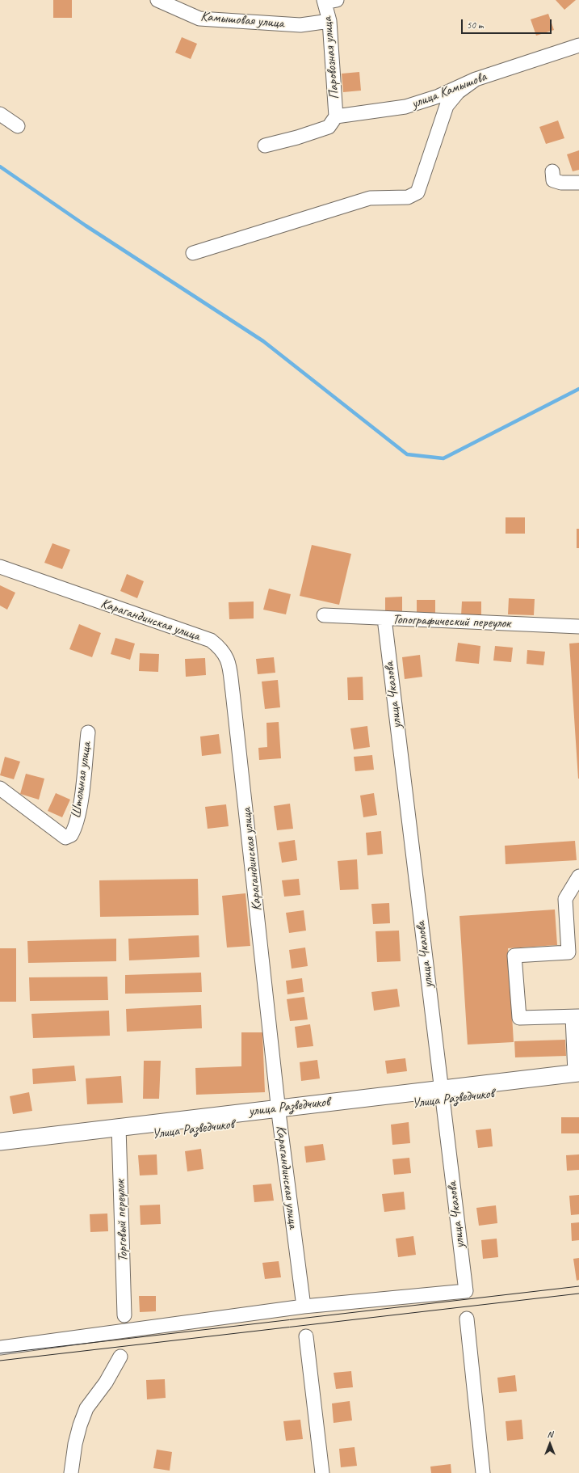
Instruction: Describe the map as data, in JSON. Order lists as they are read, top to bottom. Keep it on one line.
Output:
{"streets":{"main road":["улица Разведчиков"],"street":["Камышовая улица","Паровозная улица","улица Камышова","Карагандинская улица","Топографический переулок","улица Чкалова","Штольная улица","Торговый переулок"]},"crossings":[["Камышовая улица","Паровозная улица"],["Паровозная улица","улица Камышова"],["Карагандинская улица","улица Чкалова"],["Карагандинская улица","улица Разведчиков"],["Топографический переулок","улица Чкалова"],["улица Чкалова","улица Разведчиков"],["улица Разведчиков","Торговый переулок"]],"scale_bar":"50 m","north":"top"}
